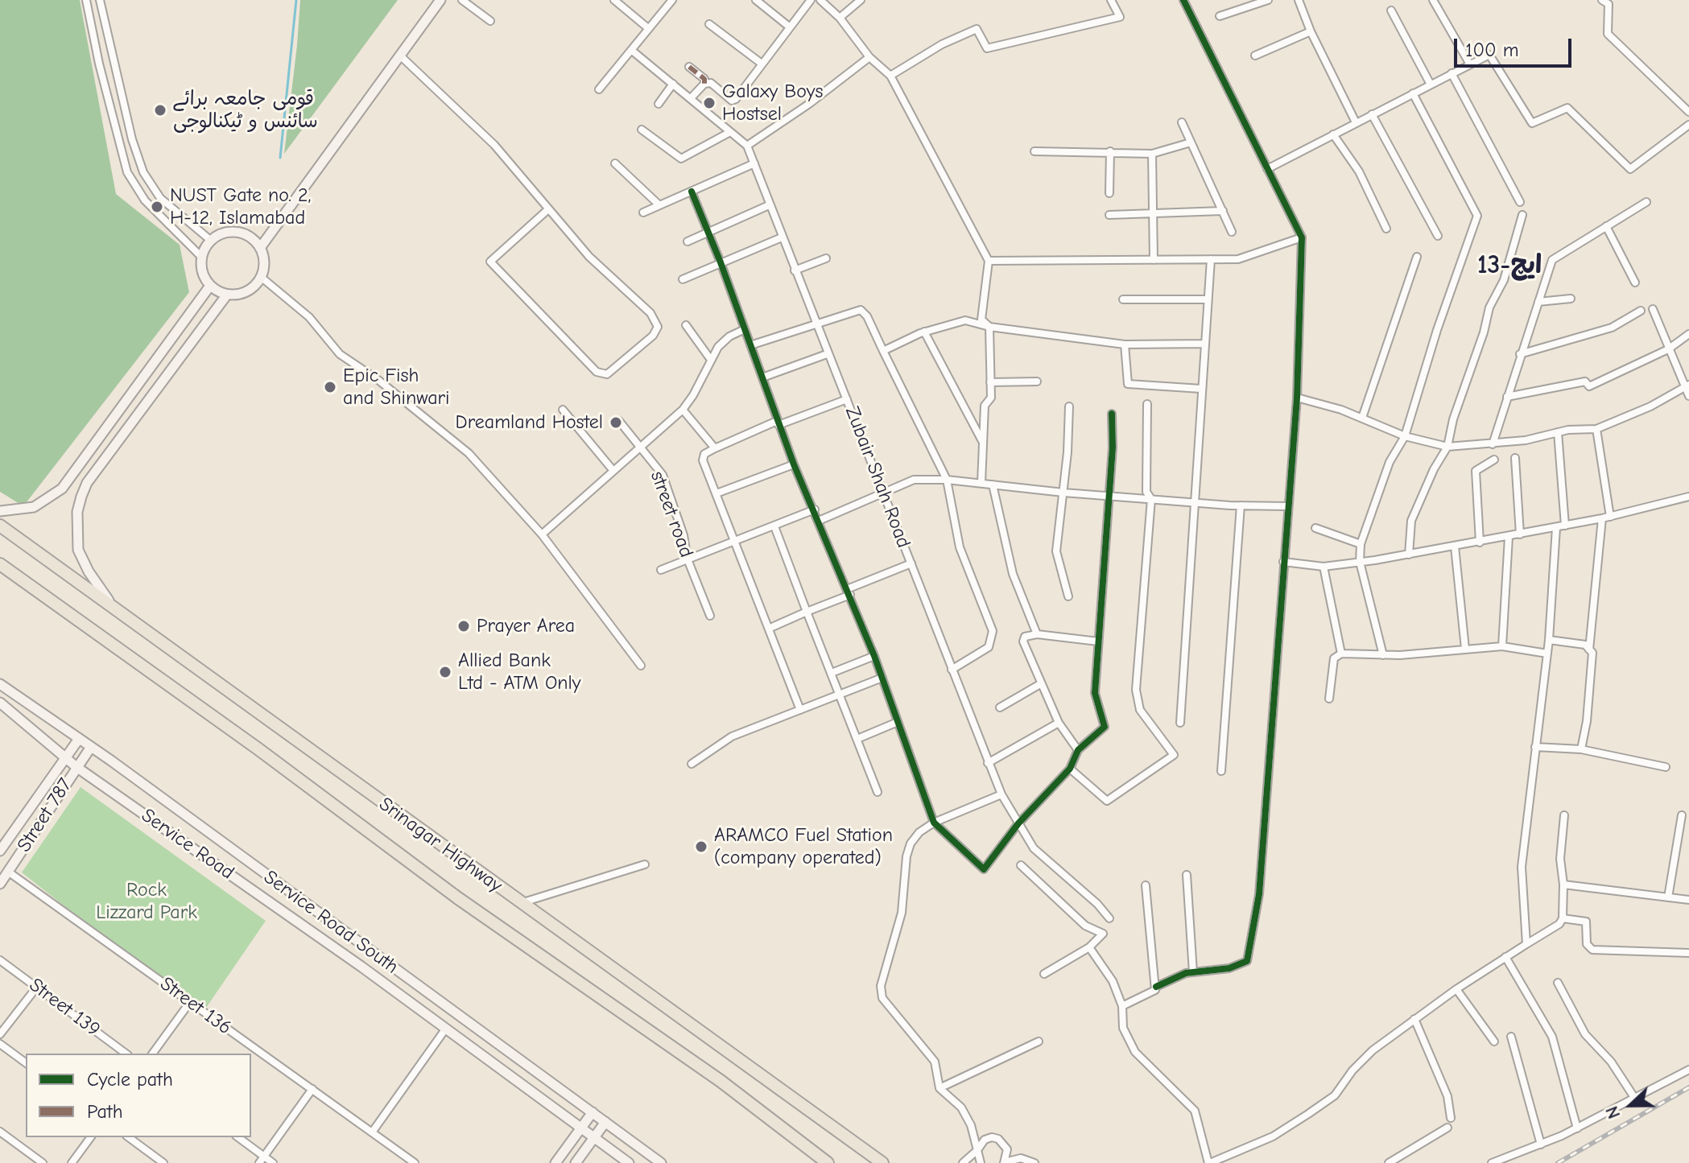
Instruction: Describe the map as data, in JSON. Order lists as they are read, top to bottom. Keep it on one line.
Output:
{"streets":{"highway":["Srinagar Highway"],"main road":["Street 787","Service Road","Service Road South"],"street":["Zubair Shah Road","street road","Street 136","Street 139"]},"crossings":[["Street 787","Service Road"],["Street 787","Service Road South"],["Street 787","Street 136"]],"districts":["ایچ-13"],"parks":["Rock Lizzard Park"],"places":["Galaxy Boys Hostsel","قومی جامعہ برائے سائنس و ٹیکنالوجی","NUST Gate no. 2, H-12, Islamabad","Epic Fish and Shinwari","Dreamland Hostel","Prayer Area","Allied Bank Ltd - ATM Only","ARAMCO Fuel Station (company operated)"],"legend":["Cycle path","Path"],"scale_bar":"100 m","north":"left"}
